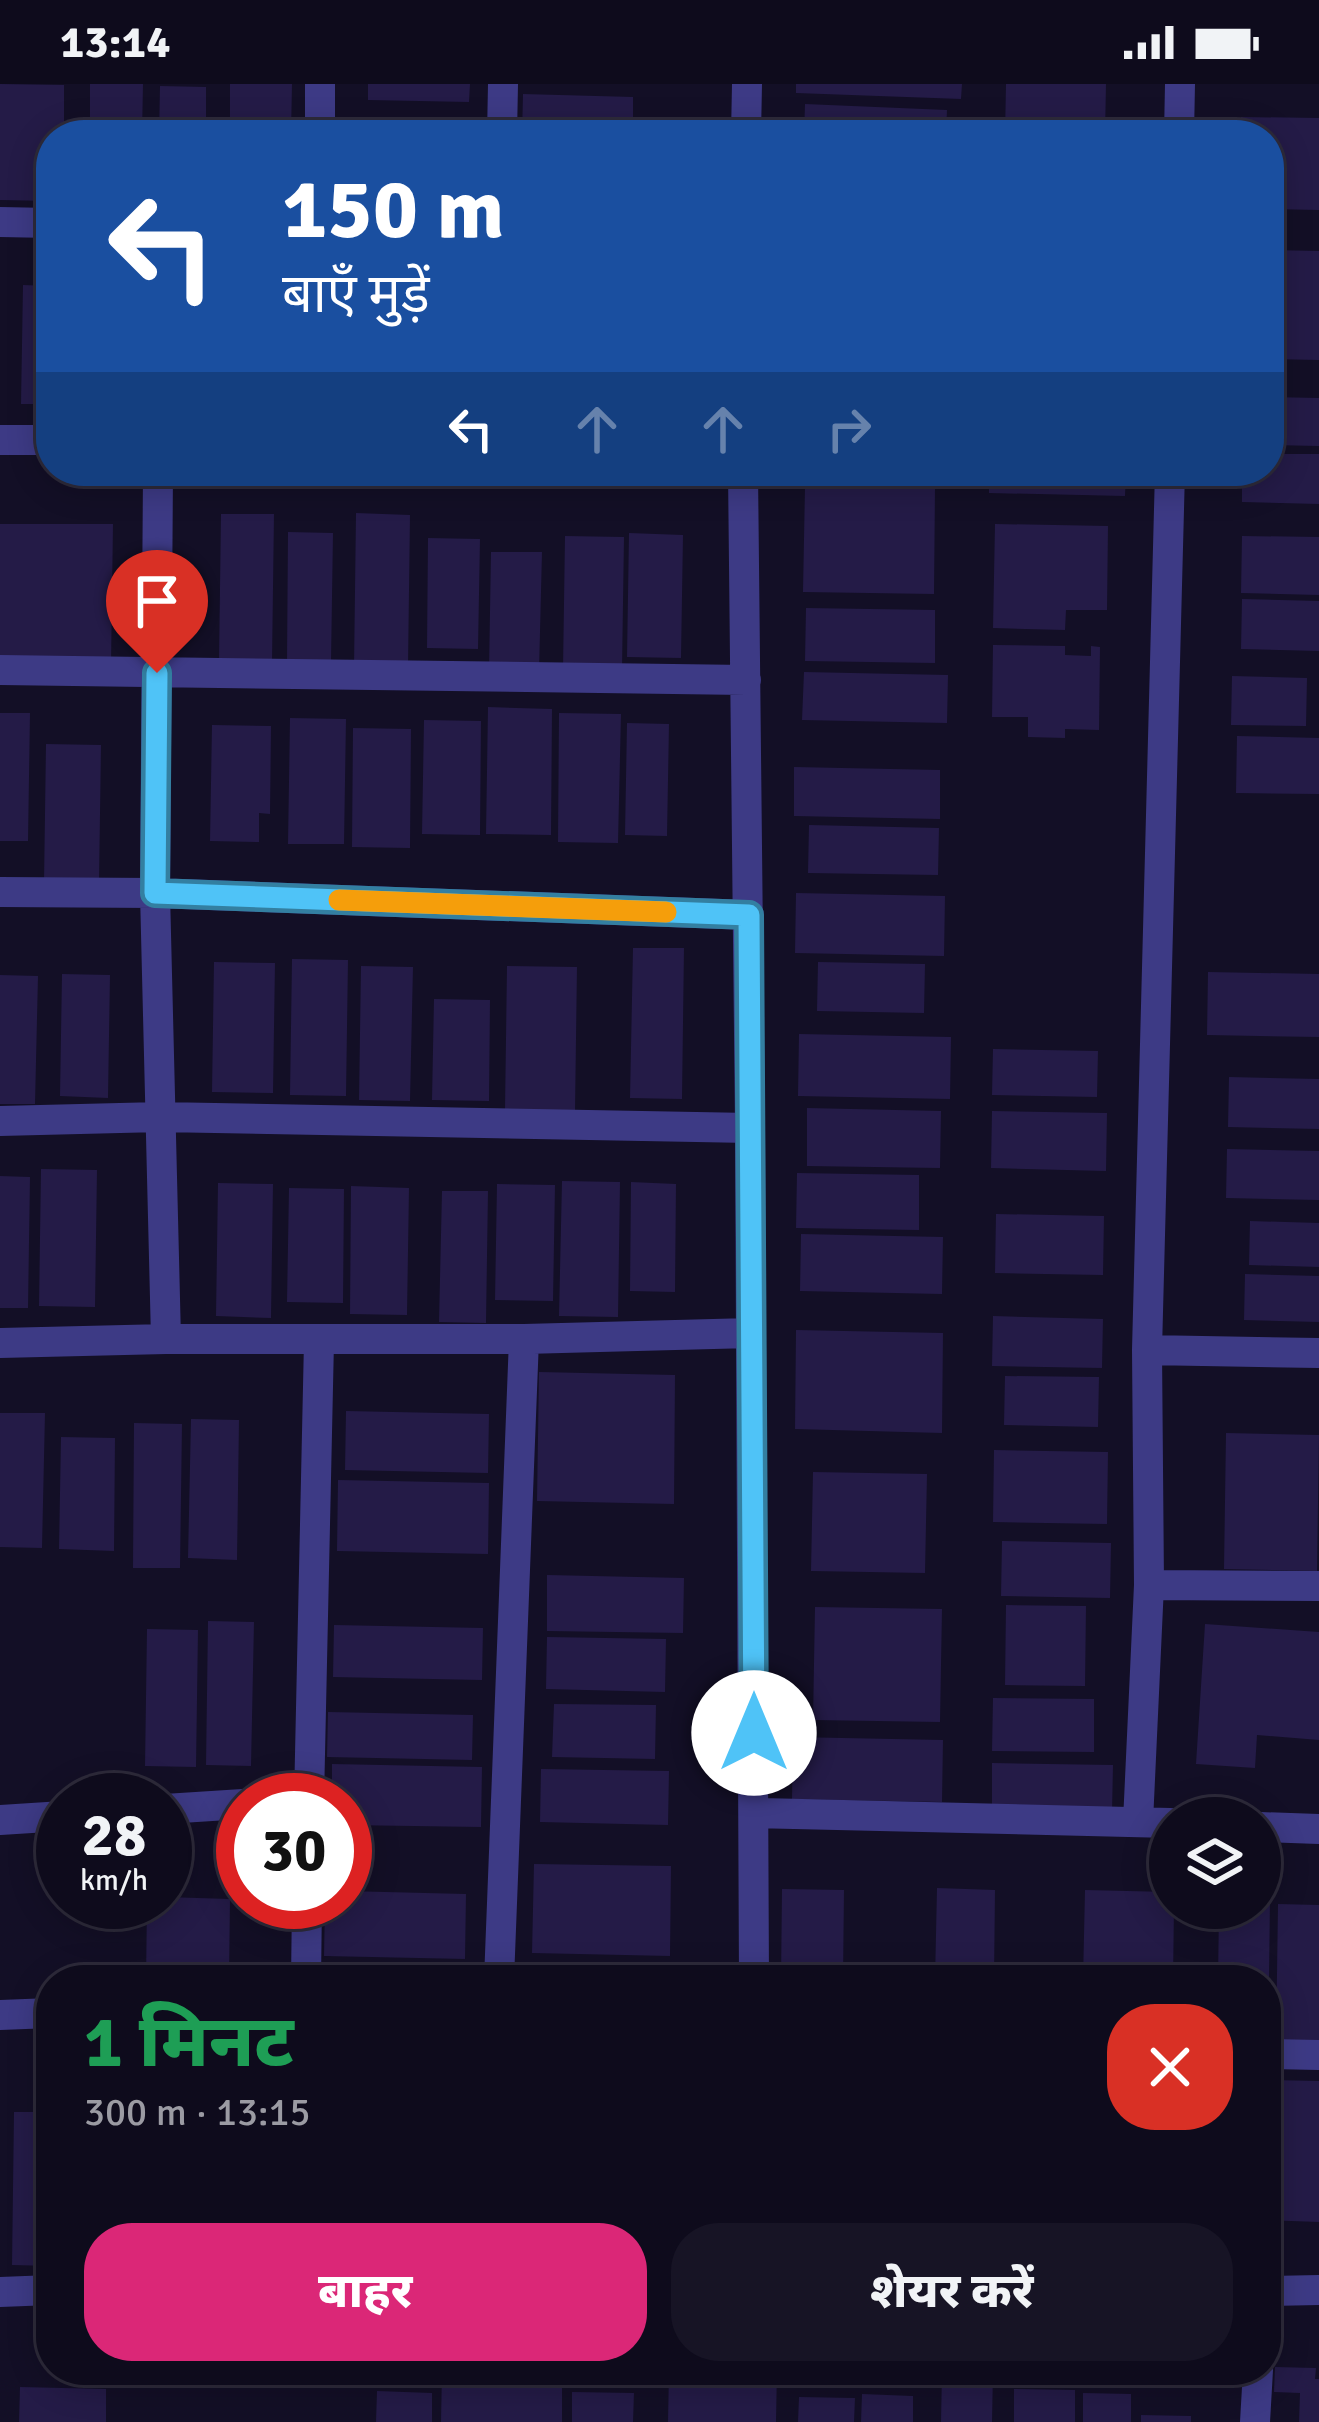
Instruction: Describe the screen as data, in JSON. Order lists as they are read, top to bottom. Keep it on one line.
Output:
{"page":{"status":"13:14","turn":["150 m","बाएँ मुड़ें"],"speed":"28 km/h","limit":"30","heading":["1 मिनट","300 m · 13:15"],"buttons":["बाहर","शेयर करें"]}}
